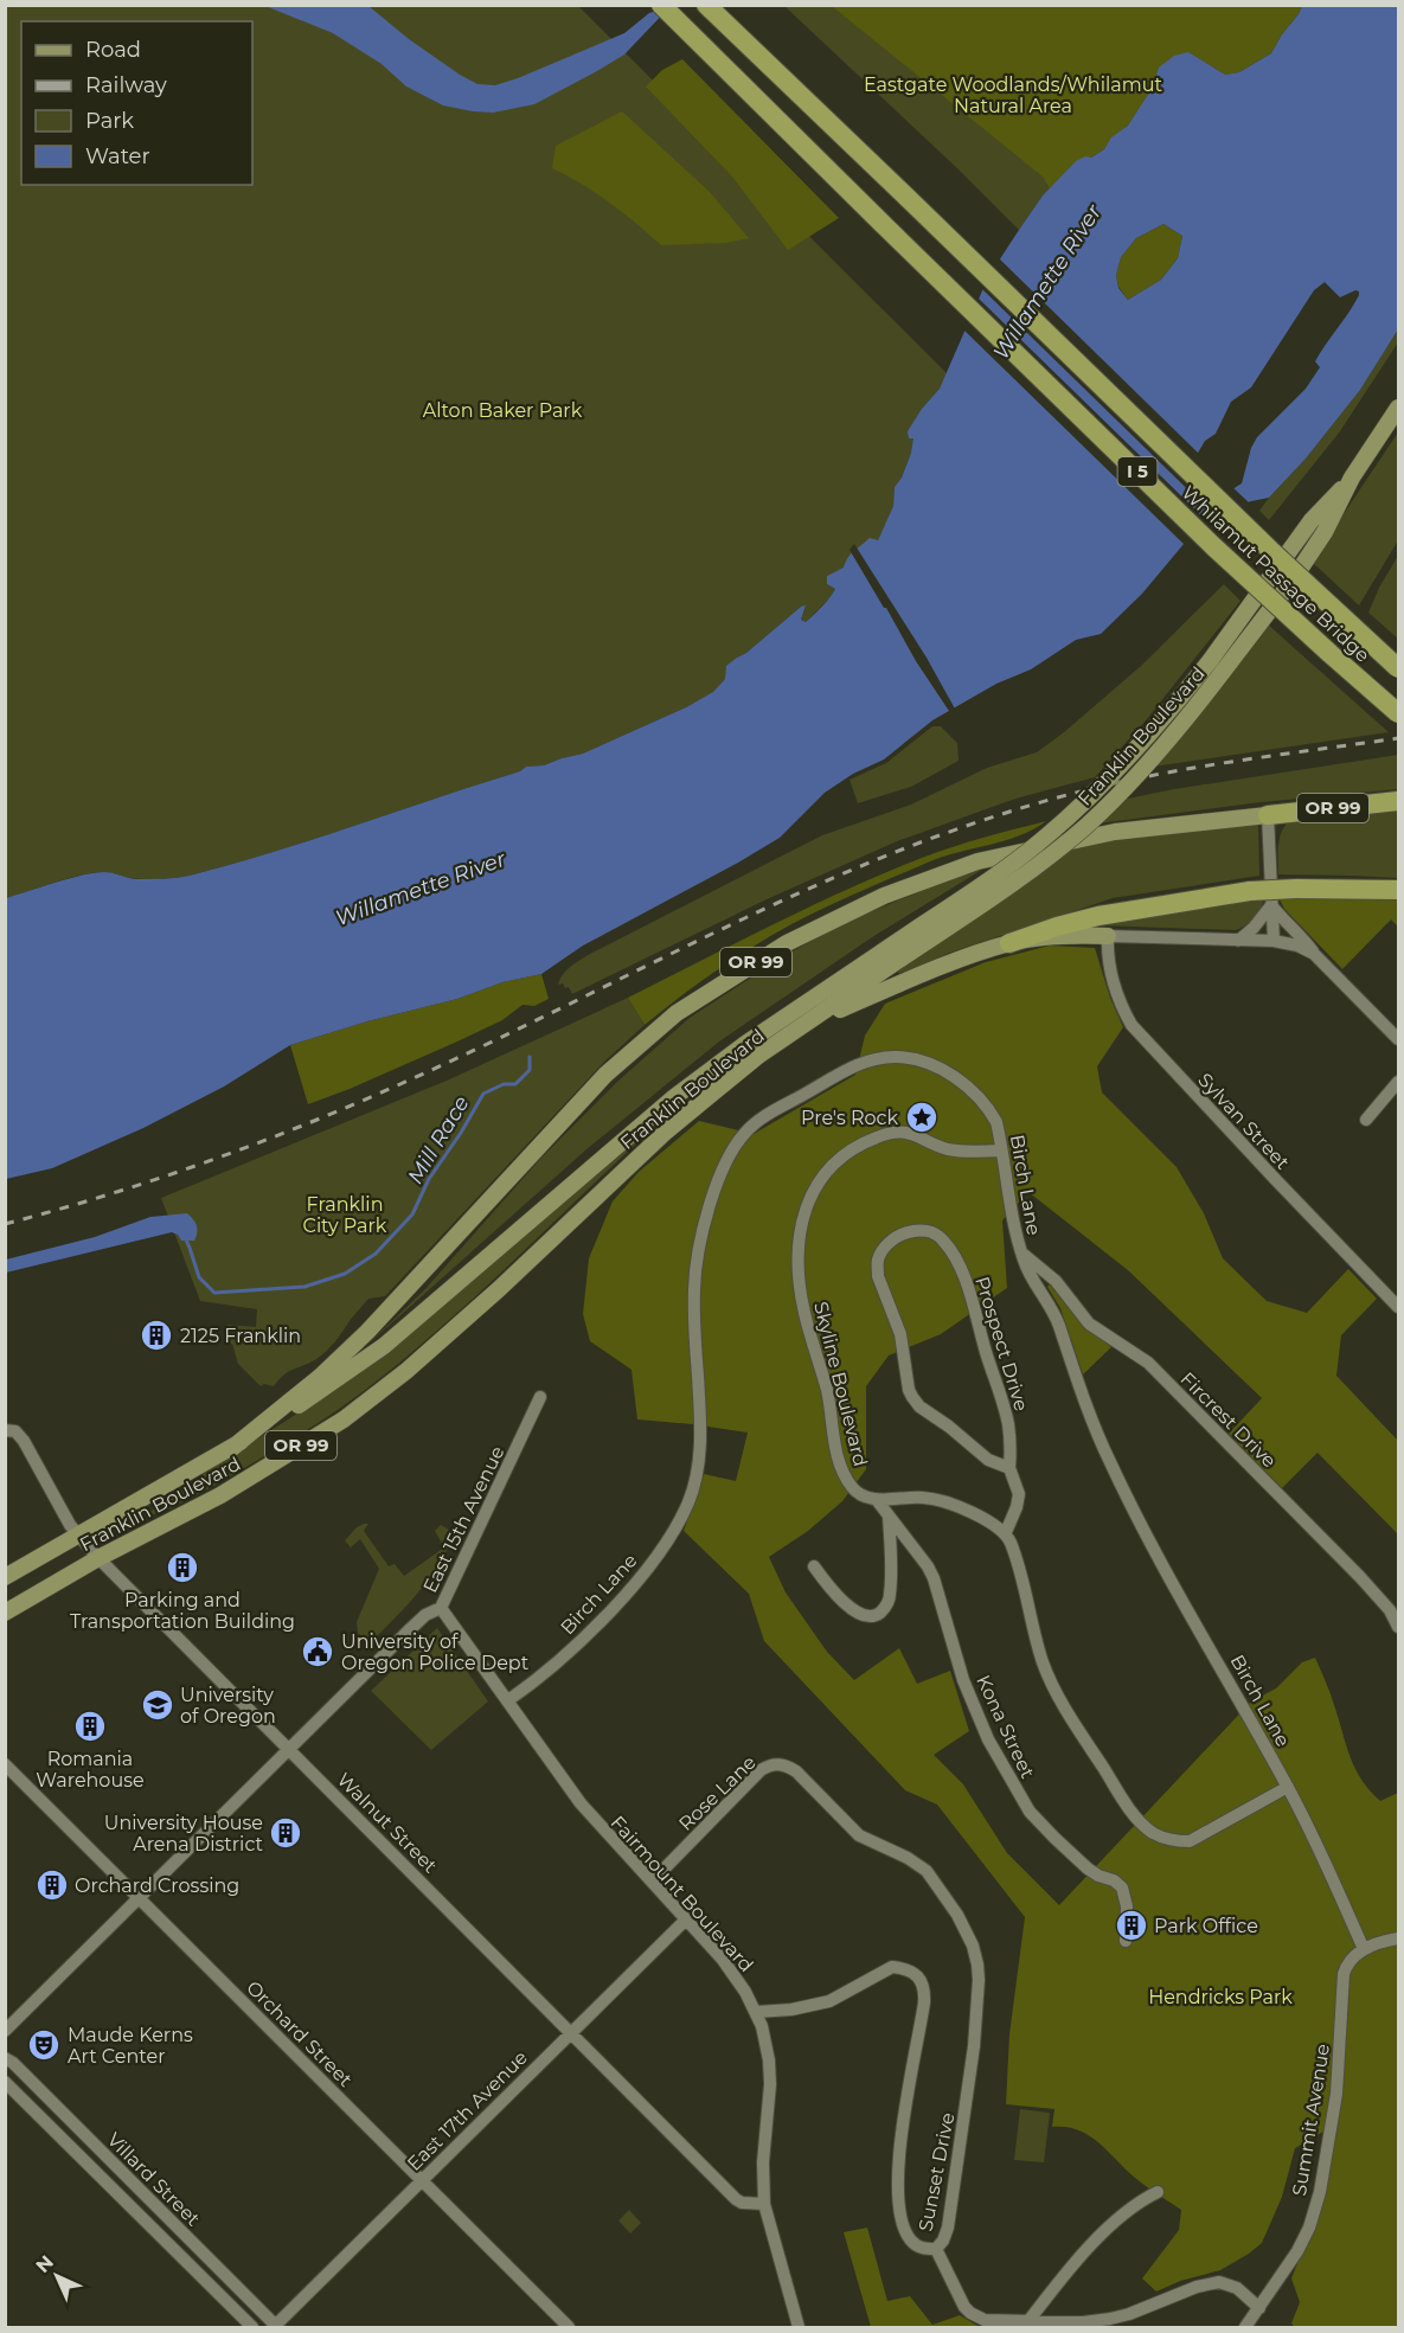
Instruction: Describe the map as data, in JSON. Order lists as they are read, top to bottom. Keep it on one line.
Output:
{"streets":{"highway":["I 5","Whilamut Passage Bridge","OR 99"],"main road":["Franklin Boulevard"],"street":["Sylvan Street","Birch Lane","Prospect Drive","Skyline Boulevard","Fircrest Drive","East 15th Avenue","Kona Street","Rose Lane","Walnut Street","Fairmount Boulevard","Orchard Street","East 17th Avenue","Summit Avenue","Sunset Drive","Villard Street"]},"crossings":[["Franklin Boulevard","OR 99"],["Franklin Boulevard","Walnut Street"],["Birch Lane","Skyline Boulevard"],["Birch Lane","Fircrest Drive"],["Birch Lane","Fairmount Boulevard"],["Birch Lane","Summit Avenue"],["Skyline Boulevard","Kona Street"],["East 15th Avenue","Walnut Street"],["East 15th Avenue","Fairmount Boulevard"],["East 15th Avenue","Orchard Street"],["Rose Lane","Fairmount Boulevard"],["Rose Lane","Sunset Drive"],["Walnut Street","Fairmount Boulevard"],["Walnut Street","East 17th Avenue"],["Fairmount Boulevard","East 17th Avenue"],["Fairmount Boulevard","Sunset Drive"],["Orchard Street","East 17th Avenue"],["East 17th Avenue","Villard Street"]],"water":["Willamette River","Mill Race"],"parks":["Eastgate Woodlands/Whilamut Natural Area","Alton Baker Park","Franklin City Park","Hendricks Park"],"places":{"place":["Pre's Rock"],"building":["2125 Franklin","Parking and Transportation Building","Romania Warehouse","University House Arena District","Orchard Crossing","Park Office"],"public building":["University of Oregon Police Dept"],"school or university":["University of Oregon"],"theatre":["Maude Kerns Art Center"]},"legend":["Road","Railway","Park","Water"],"north":"top left"}
